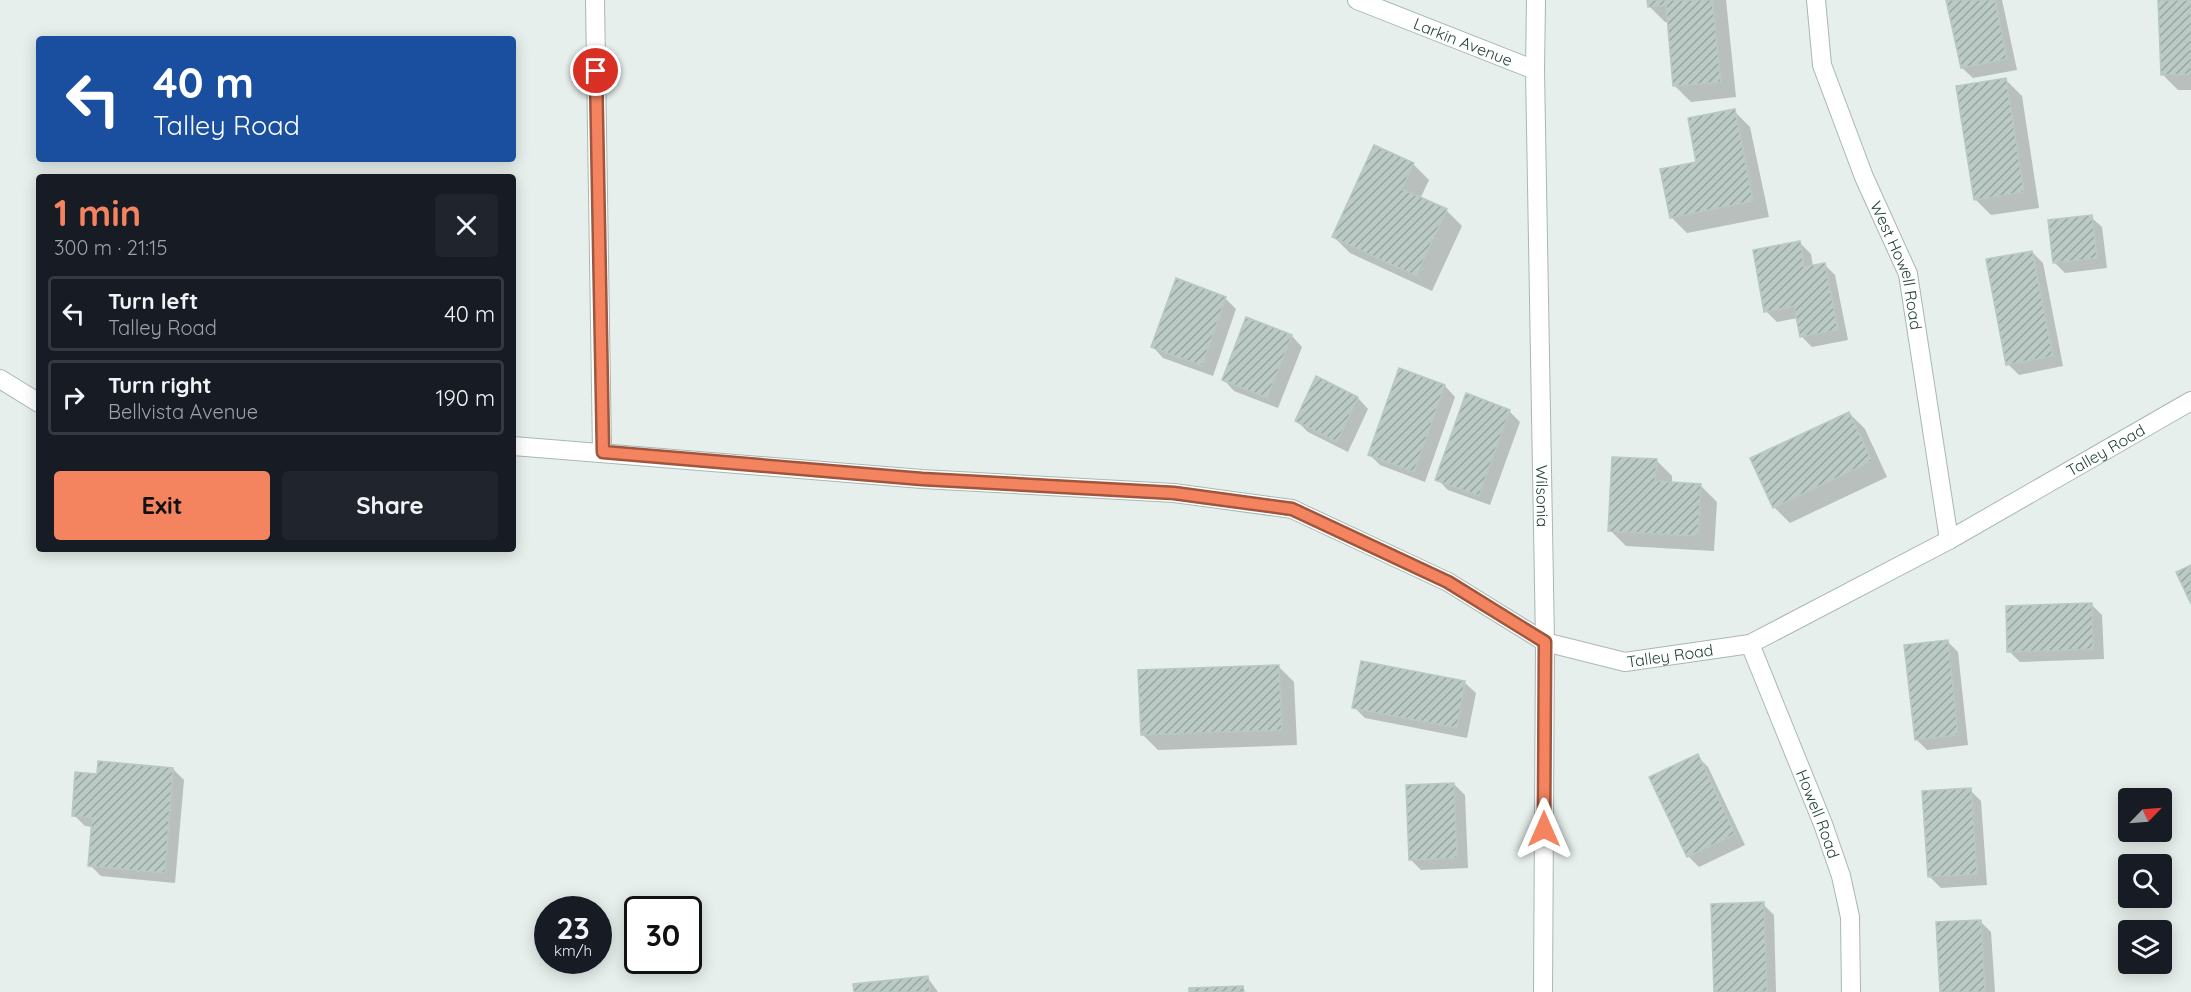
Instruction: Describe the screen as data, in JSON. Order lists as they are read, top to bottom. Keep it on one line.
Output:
{"streets":{"street":["Larkin Avenue","West Howell Road","Talley Road","Wilsonia","Howell Road"]},"crossings":[["Larkin Avenue","Wilsonia"],["West Howell Road","Talley Road"],["Talley Road","Wilsonia"],["Talley Road","Howell Road"]],"north":"top right","page":{"turn":["40 m","Talley Road"],"heading":["1 min","300 m · 21:15"],"list":[{"name":"Turn left","note":"Talley Road","value":"40 m"},{"name":"Turn right","note":"Bellvista Avenue","value":"190 m"}],"buttons":["Exit","Share"],"speed":"23 km/h","limit":"30"}}
